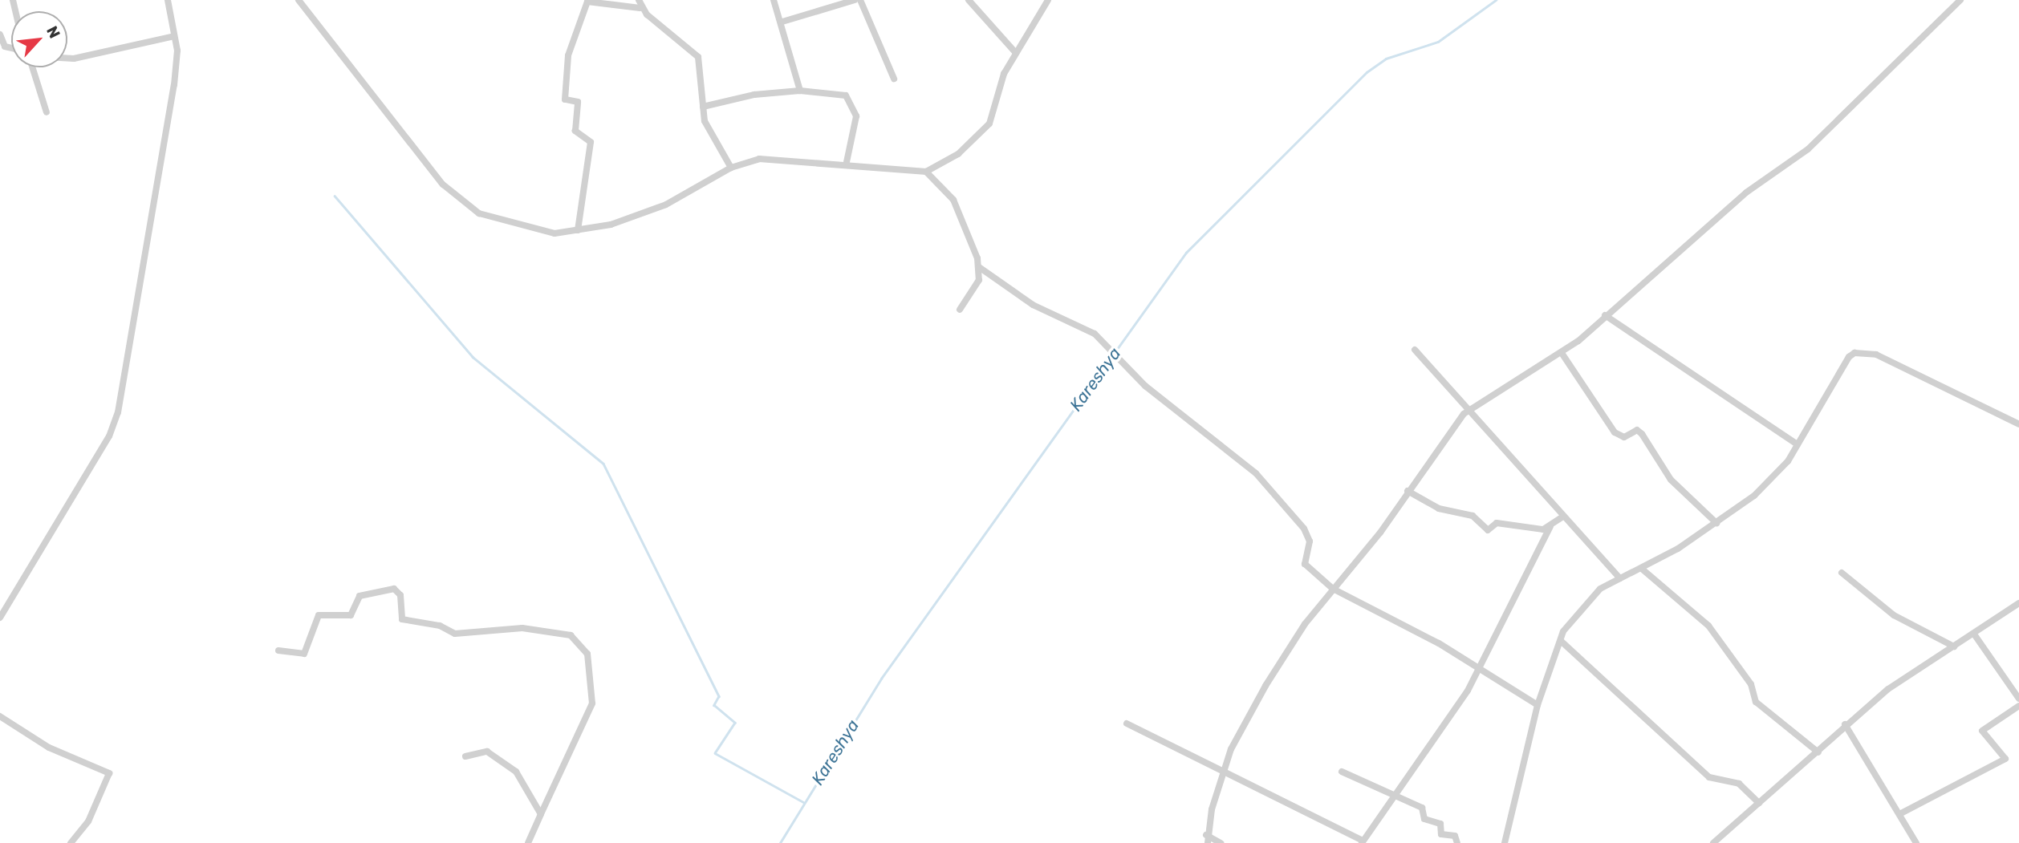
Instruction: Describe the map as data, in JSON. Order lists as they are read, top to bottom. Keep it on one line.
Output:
{"water":["Kareshya"],"north":"top right"}
